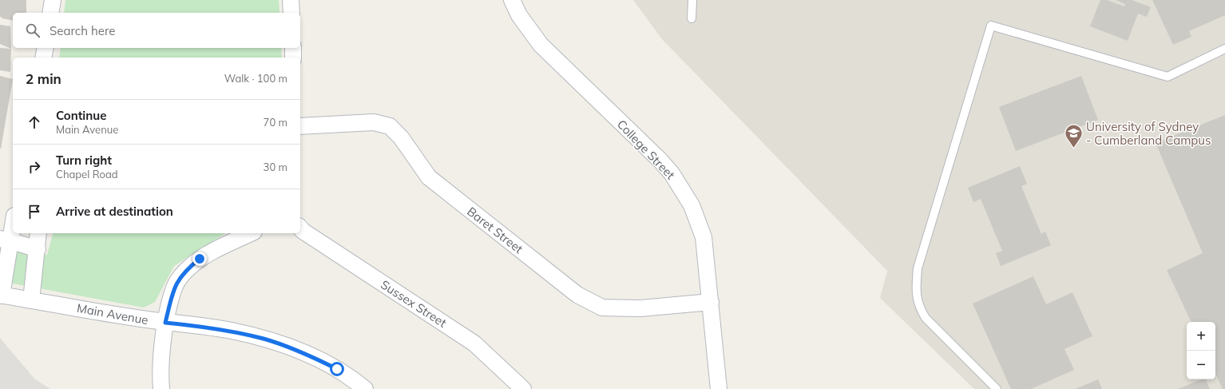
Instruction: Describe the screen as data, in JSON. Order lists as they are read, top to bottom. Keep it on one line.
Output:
{"streets":{"street":["College Street","Baret Street","Sussex Street","Main Avenue"]},"crossings":[["College Street","Baret Street"]],"places":{"school or university":["University of Sydney - Cumberland Campus"]},"page":{"search":"Search here","heading":["2 min","Walk · 100 m"],"list":[["Continue","Main Avenue","70 m"],["Turn right","Chapel Road","30 m"],"Arrive at destination"],"map_buttons":["+","−"]}}
